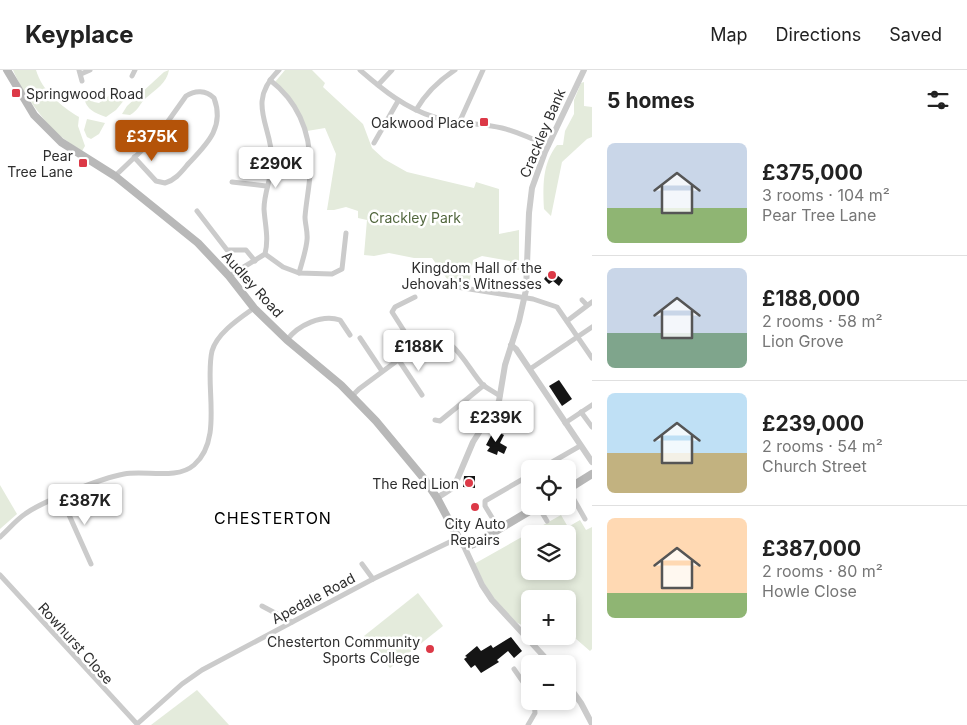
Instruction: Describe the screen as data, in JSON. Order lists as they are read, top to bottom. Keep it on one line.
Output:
{"streets":{"main road":["Audley Road"],"street":["Crackley Bank","Apedale Road","Rowhurst Close"]},"crossings":[["Crackley Bank","Audley Road"],["Audley Road","Apedale Road"],["Apedale Road","Rowhurst Close"]],"districts":["CHESTERTON"],"parks":["Crackley Park"],"places":{"transit":["Springwood Road","Oakwood Place","Pear Tree Lane"],"other":["Kingdom Hall of the Jehovah's Witnesses","The Red Lion","City Auto Repairs","Chesterton Community Sports College"]},"page":{"header":"Keyplace","nav":["Map","Directions","Saved"],"heading":"5 homes","price":["£375K","£290K","£188K","£239K","£387K"],"list":[{"name":"£375,000","note":"3 rooms · 104 m² · Pear Tree Lane"},{"name":"£188,000","note":"2 rooms · 58 m² · Lion Grove"},{"name":"£239,000","note":"2 rooms · 54 m² · Church Street"},{"name":"£387,000","note":"2 rooms · 80 m² · Howle Close"}],"map_buttons":["+","−"]}}
